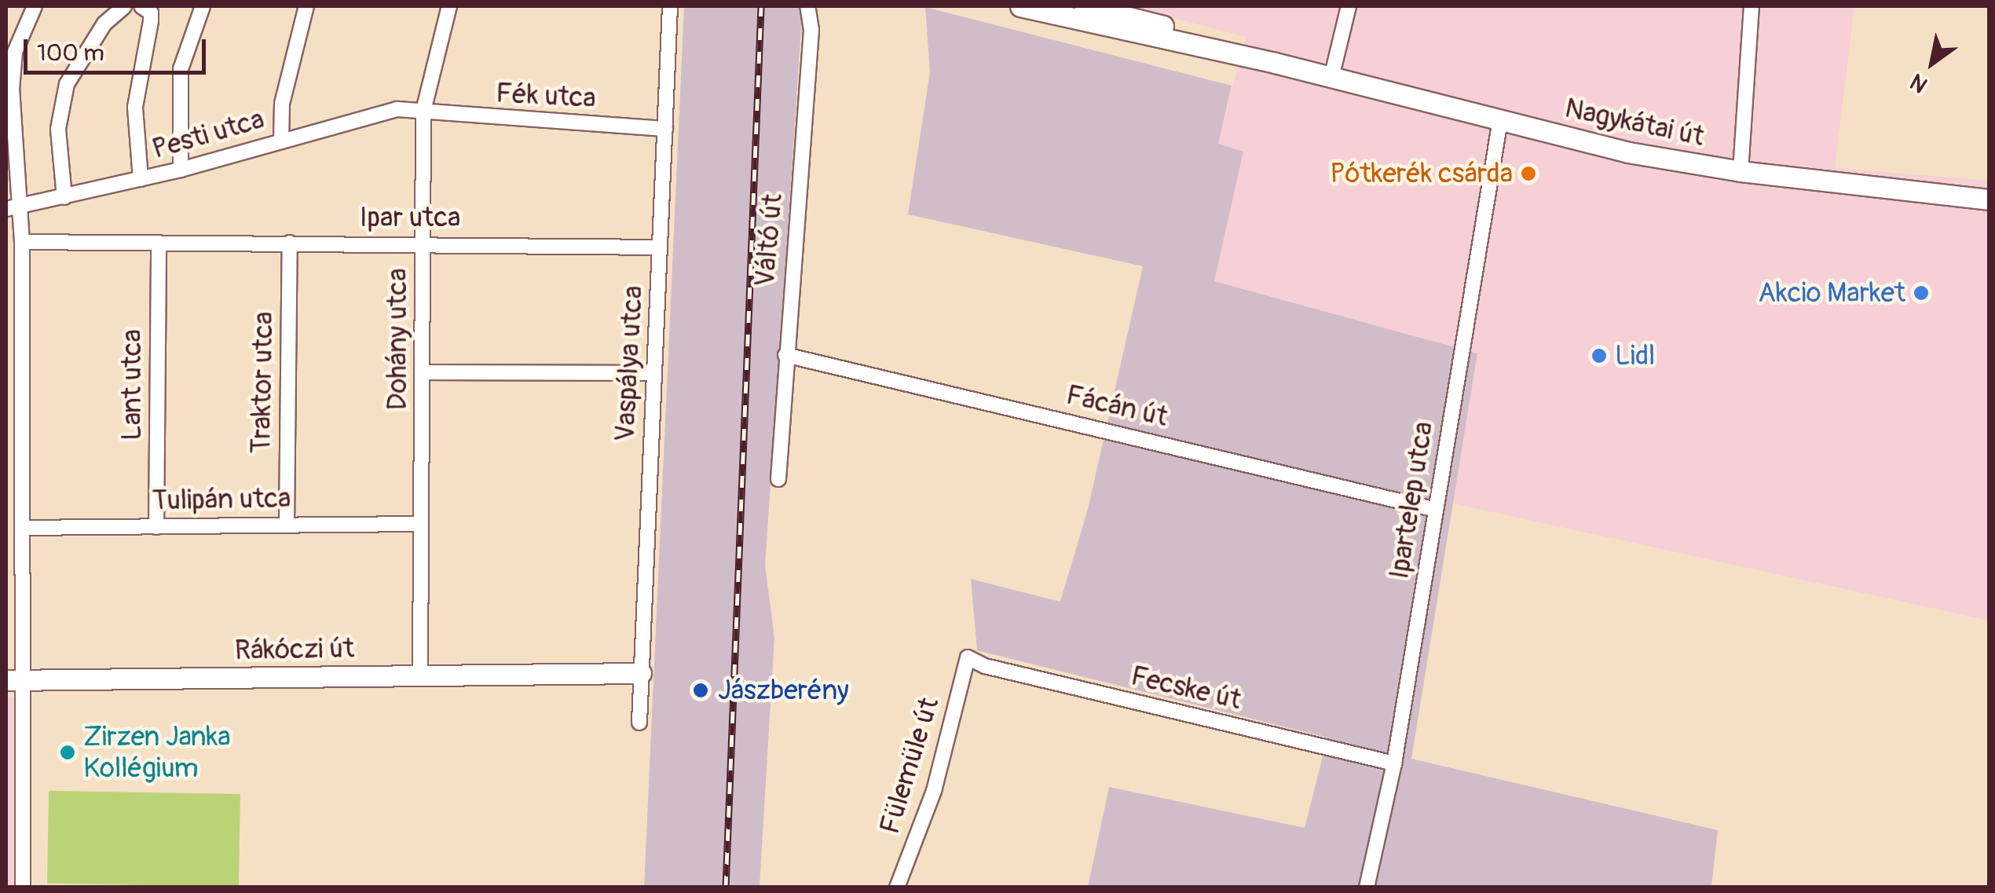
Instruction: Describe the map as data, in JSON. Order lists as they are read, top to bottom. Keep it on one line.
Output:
{"streets":{"street":["Fék utca","Nagykátai út","Pesti utca","Ipar utca","Váltó út","Dohány utca","Vaspálya utca","Traktor utca","Lant utca","Fácán út","Tulipán utca","Ipartelep utca","Rákóczi út","Fecske út","Fülemüle út"]},"crossings":[["Fék utca","Pesti utca"],["Fék utca","Dohány utca"],["Fék utca","Vaspálya utca"],["Nagykátai út","Ipartelep utca"],["Pesti utca","Dohány utca"],["Ipar utca","Dohány utca"],["Ipar utca","Vaspálya utca"],["Ipar utca","Traktor utca"],["Ipar utca","Lant utca"],["Váltó út","Fácán út"],["Dohány utca","Tulipán utca"],["Dohány utca","Rákóczi út"],["Vaspálya utca","Rákóczi út"],["Traktor utca","Tulipán utca"],["Lant utca","Tulipán utca"],["Fácán út","Ipartelep utca"],["Ipartelep utca","Fecske út"],["Fecske út","Fülemüle út"]],"places":["Pótkerék csárda","Akcio Market","Lidl","Jászberény","Zirzen Janka Kollégium"],"scale_bar":"100 m","north":"bottom left"}
